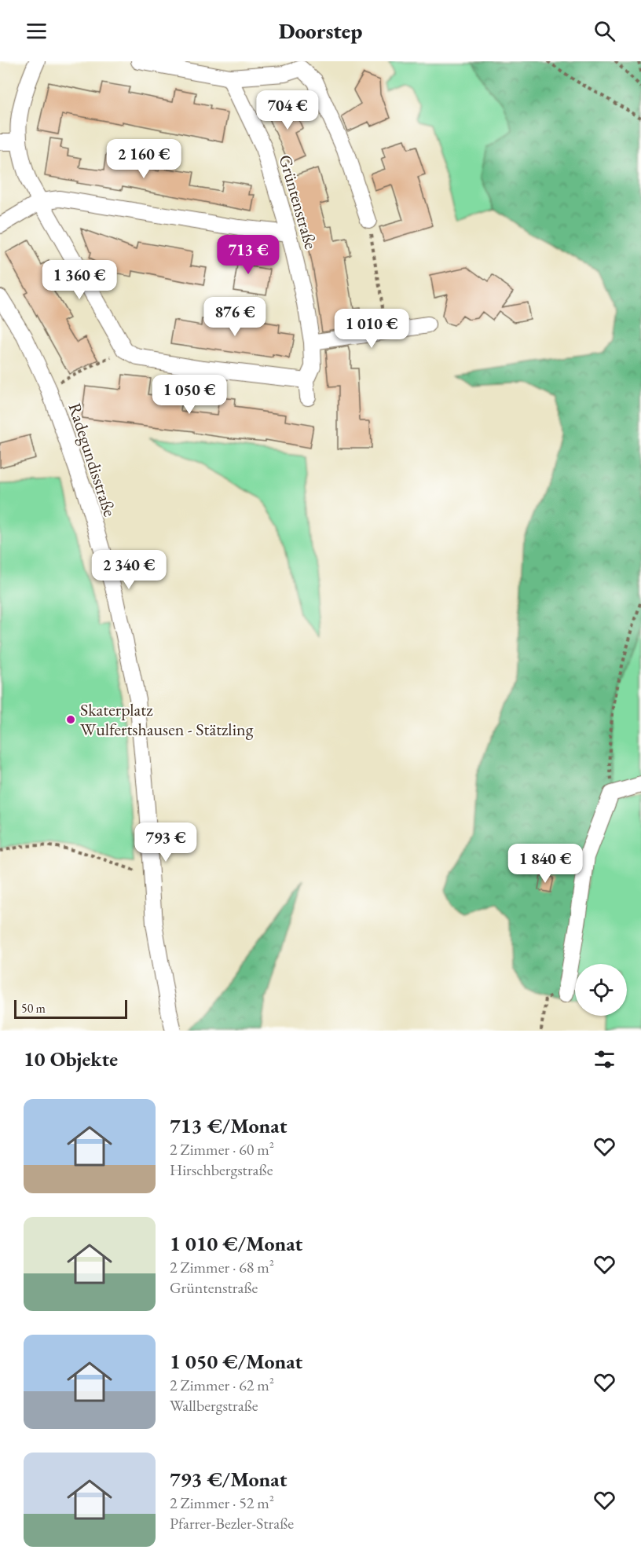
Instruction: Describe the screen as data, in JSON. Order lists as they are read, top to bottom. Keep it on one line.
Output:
{"streets":{"street":["Grüntenstraße","Radegundisstraße"]},"places":["Skaterplatz Wulfertshausen - Stätzling"],"scale_bar":"50 m","page":{"header":"Doorstep","price":["704 €","2 160 €","713 €","1 360 €","876 €","1 010 €","1 050 €","2 340 €","793 €","1 840 €"],"scale":"50 m","heading":"10 Objekte","list":[{"name":"713 €/Monat","note":"2 Zimmer · 60 m² · Hirschbergstraße"},{"name":"1 010 €/Monat","note":"2 Zimmer · 68 m² · Grüntenstraße"},{"name":"1 050 €/Monat","note":"2 Zimmer · 62 m² · Wallbergstraße"},{"name":"793 €/Monat","note":"2 Zimmer · 52 m² · Pfarrer-Bezler-Straße"}]}}
